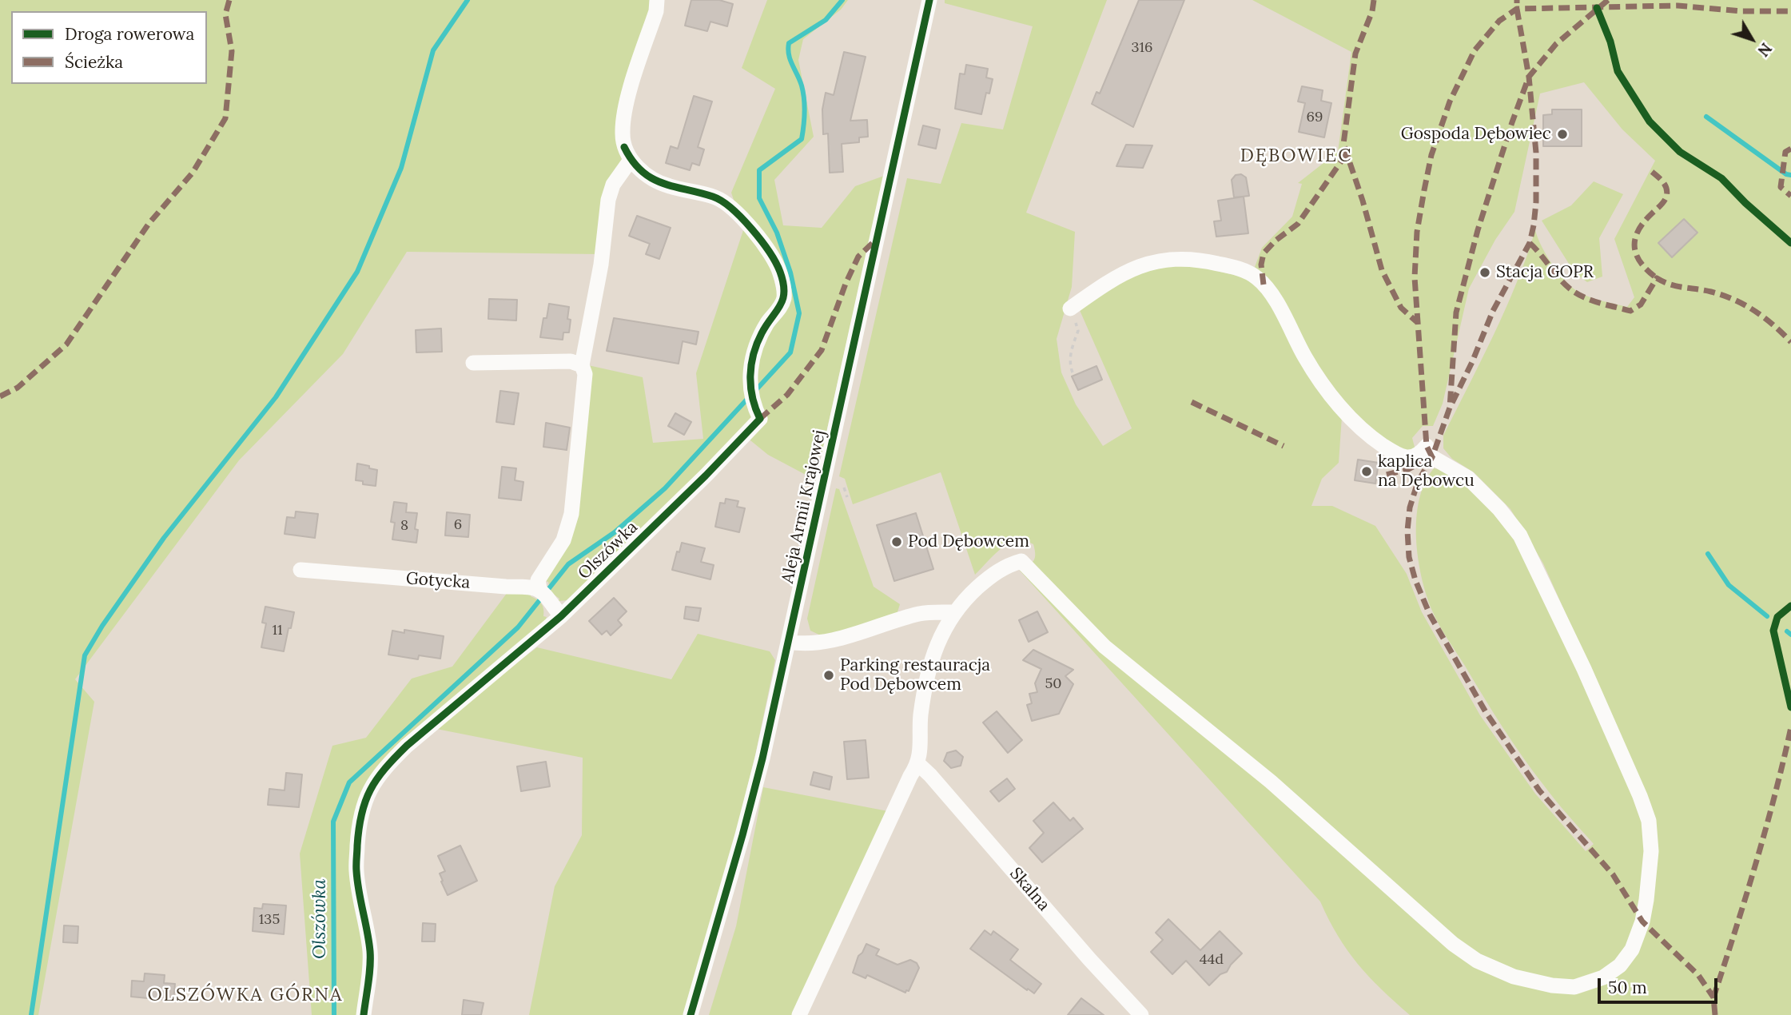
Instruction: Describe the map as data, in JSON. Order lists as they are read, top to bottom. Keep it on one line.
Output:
{"streets":{"street":["Aleja Armii Krajowej","Olszówka","Gotycka","Skalna"]},"districts":["DĘBOWIEC","OLSZÓWKA GÓRNA"],"water":["Olszówka"],"places":["Gospoda Dębowiec","Stacja GOPR","kaplica na Dębowcu","Pod Dębowcem","Parking restauracja Pod Dębowcem"],"house_numbers":["316","69","6","8","11","50","135","44d"],"legend":["Droga rowerowa","Ścieżka"],"scale_bar":"50 m","north":"bottom right"}
